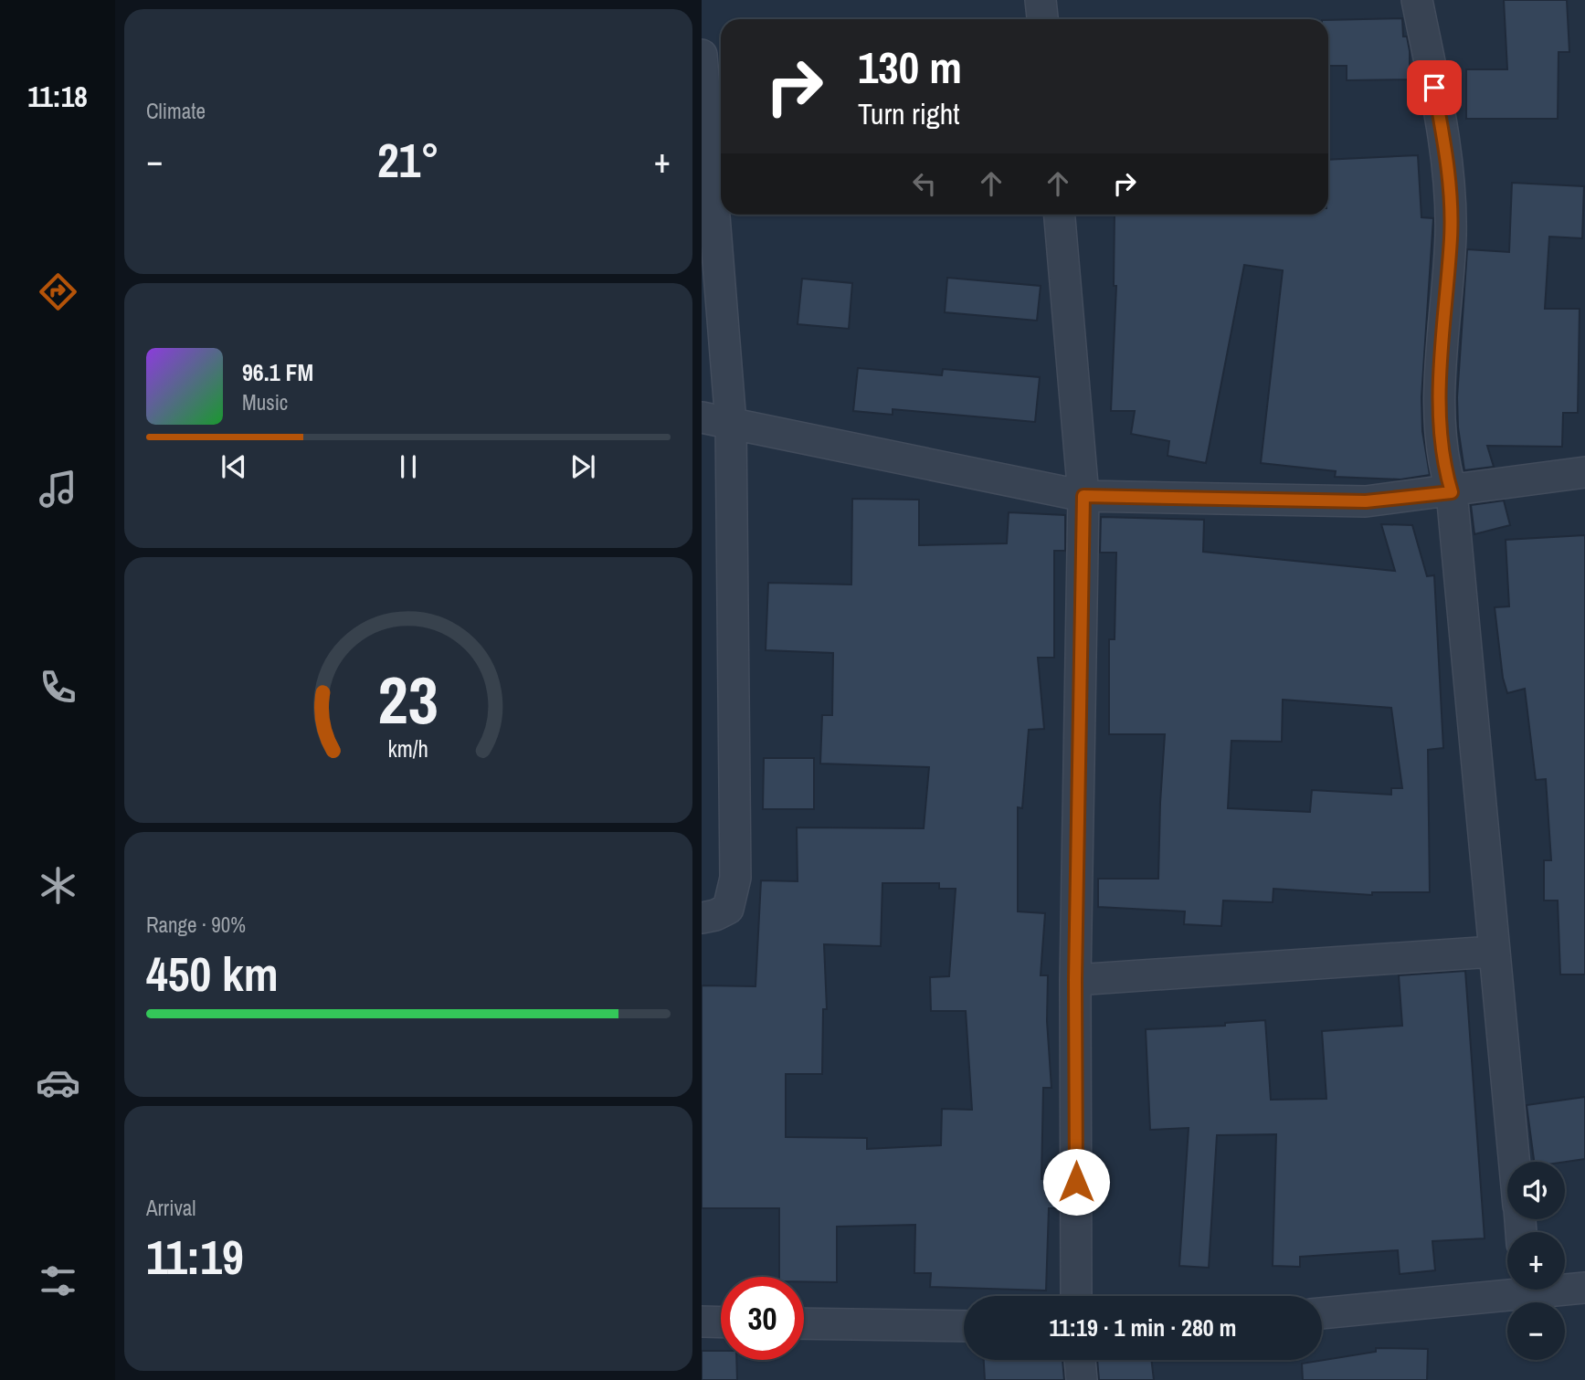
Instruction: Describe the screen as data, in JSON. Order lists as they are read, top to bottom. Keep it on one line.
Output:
{"page":{"tabs":"11:18","tile":["Climate",["Range · 90%","450 km"],["Arrival","11:19"]],"turn":["130 m","Turn right"],"heat":["−","21°","+"],"song":["96.1 FM","Music"],"map_buttons":["+","−"],"limit":"30","trip":"11:19 · 1 min · 280 m","gauge":["23","km/h"]}}
